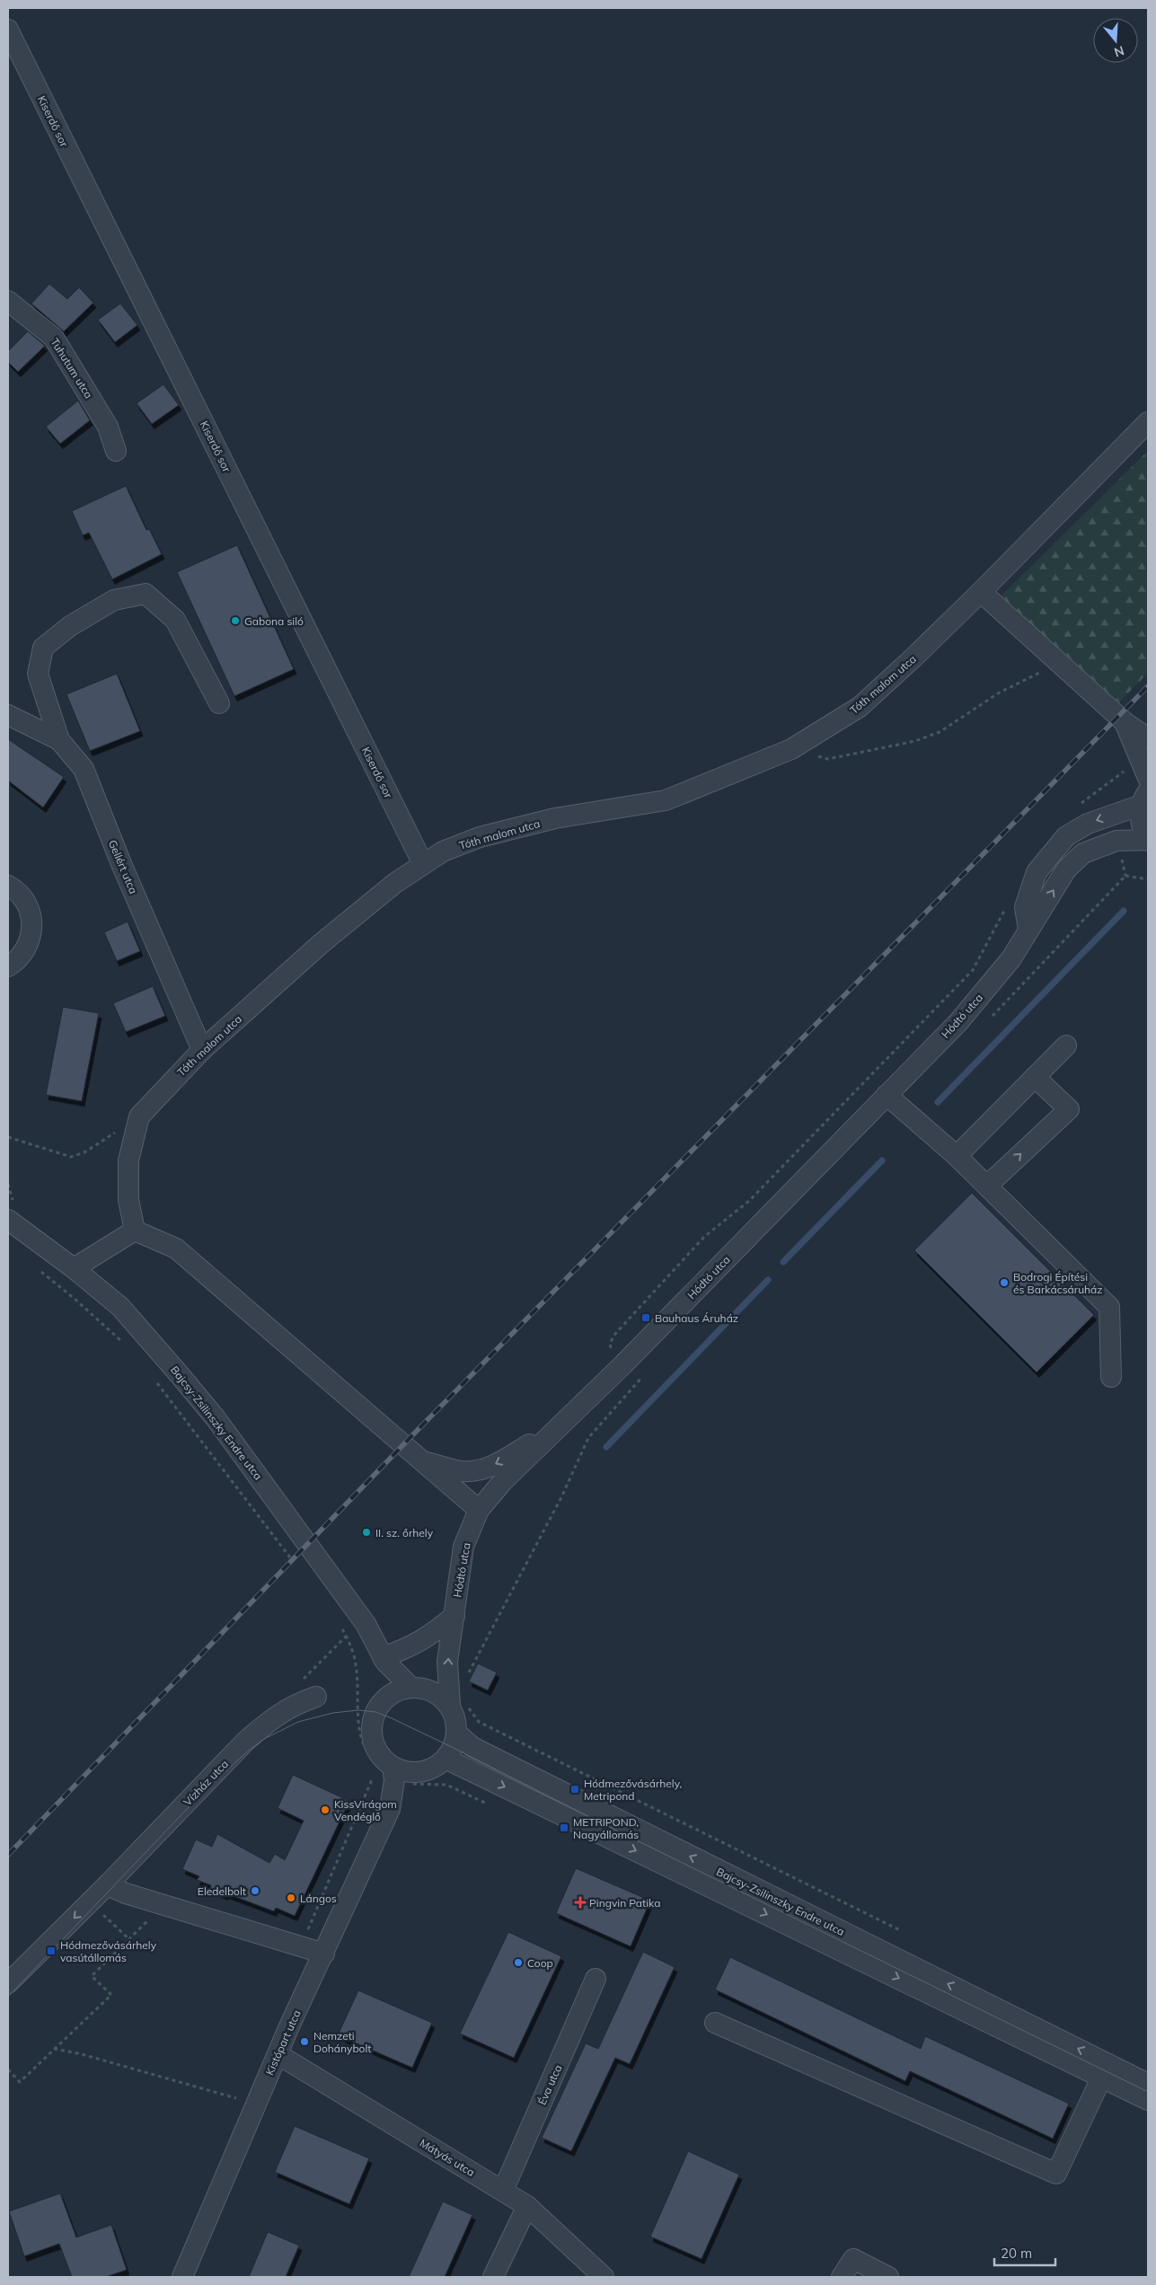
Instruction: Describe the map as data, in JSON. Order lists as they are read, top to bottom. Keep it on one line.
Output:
{"streets":{"street":["Kiserdő sor","Tuhutum utca","Tóth malom utca","Gellért utca","Hódtó utca","Bajcsy-Zsilinszky Endre utca","Vízház utca","Kistópart utca","Éva utca","Mátyás utca"]},"crossings":[["Kiserdő sor","Tóth malom utca"],["Tóth malom utca","Gellért utca"],["Hódtó utca","Bajcsy-Zsilinszky Endre utca"],["Hódtó utca","Kistópart utca"],["Bajcsy-Zsilinszky Endre utca","Kistópart utca"],["Kistópart utca","Mátyás utca"],["Éva utca","Mátyás utca"]],"places":{"other":["Gabona siló","Bodrogi Építési és Barkácsáruház","II. sz. őrhely","KissVirágom Vendéglő","Eledelbolt","Lángos","Coop","Nemzeti Dohánybolt"],"transit":["Bauhaus Áruház","Hódmezővásárhely, Metripond","METRIPOND, Nagyállomás","Hódmezővásárhely vasútállomás"],"health":["Pingvin Patika"]},"scale_bar":"20 m","north":"bottom"}
